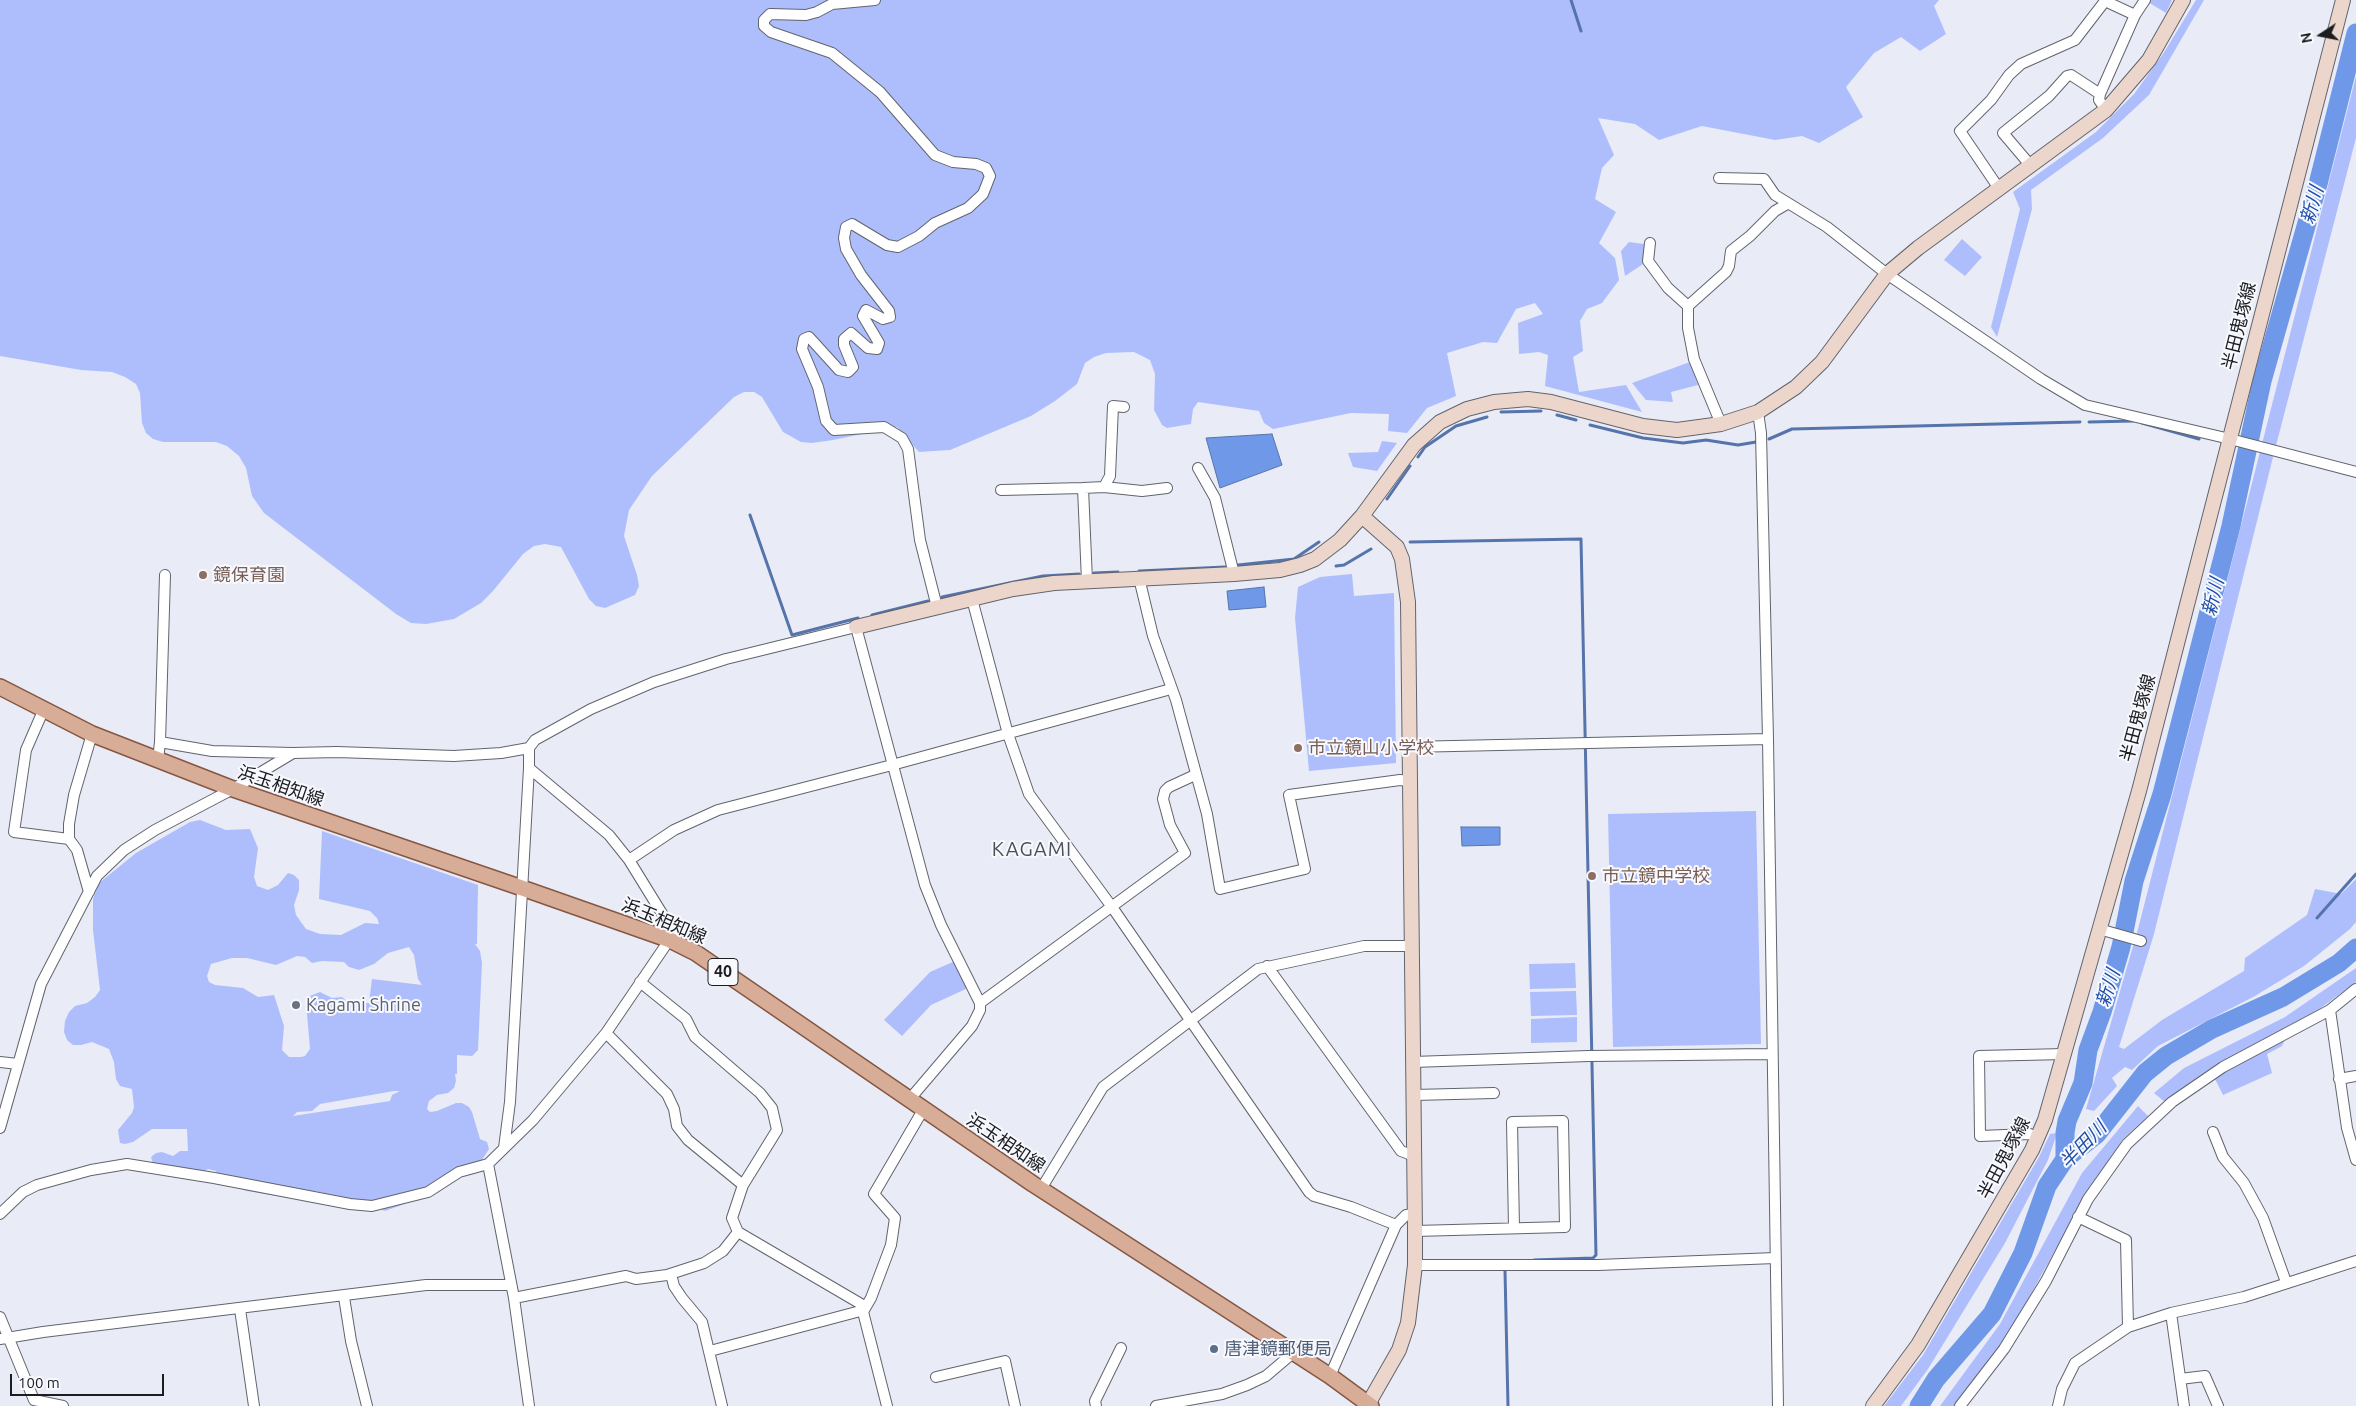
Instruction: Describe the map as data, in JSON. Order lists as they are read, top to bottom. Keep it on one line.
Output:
{"streets":{"main road":["浜玉相知線","40"],"street":["半田鬼塚線"]},"districts":["KAGAMI"],"water":["新川","半田川"],"places":["鏡保育園","市立鏡山小学校","市立鏡中学校","Kagami Shrine","唐津鏡郵便局"],"scale_bar":"100 m","north":"left"}
